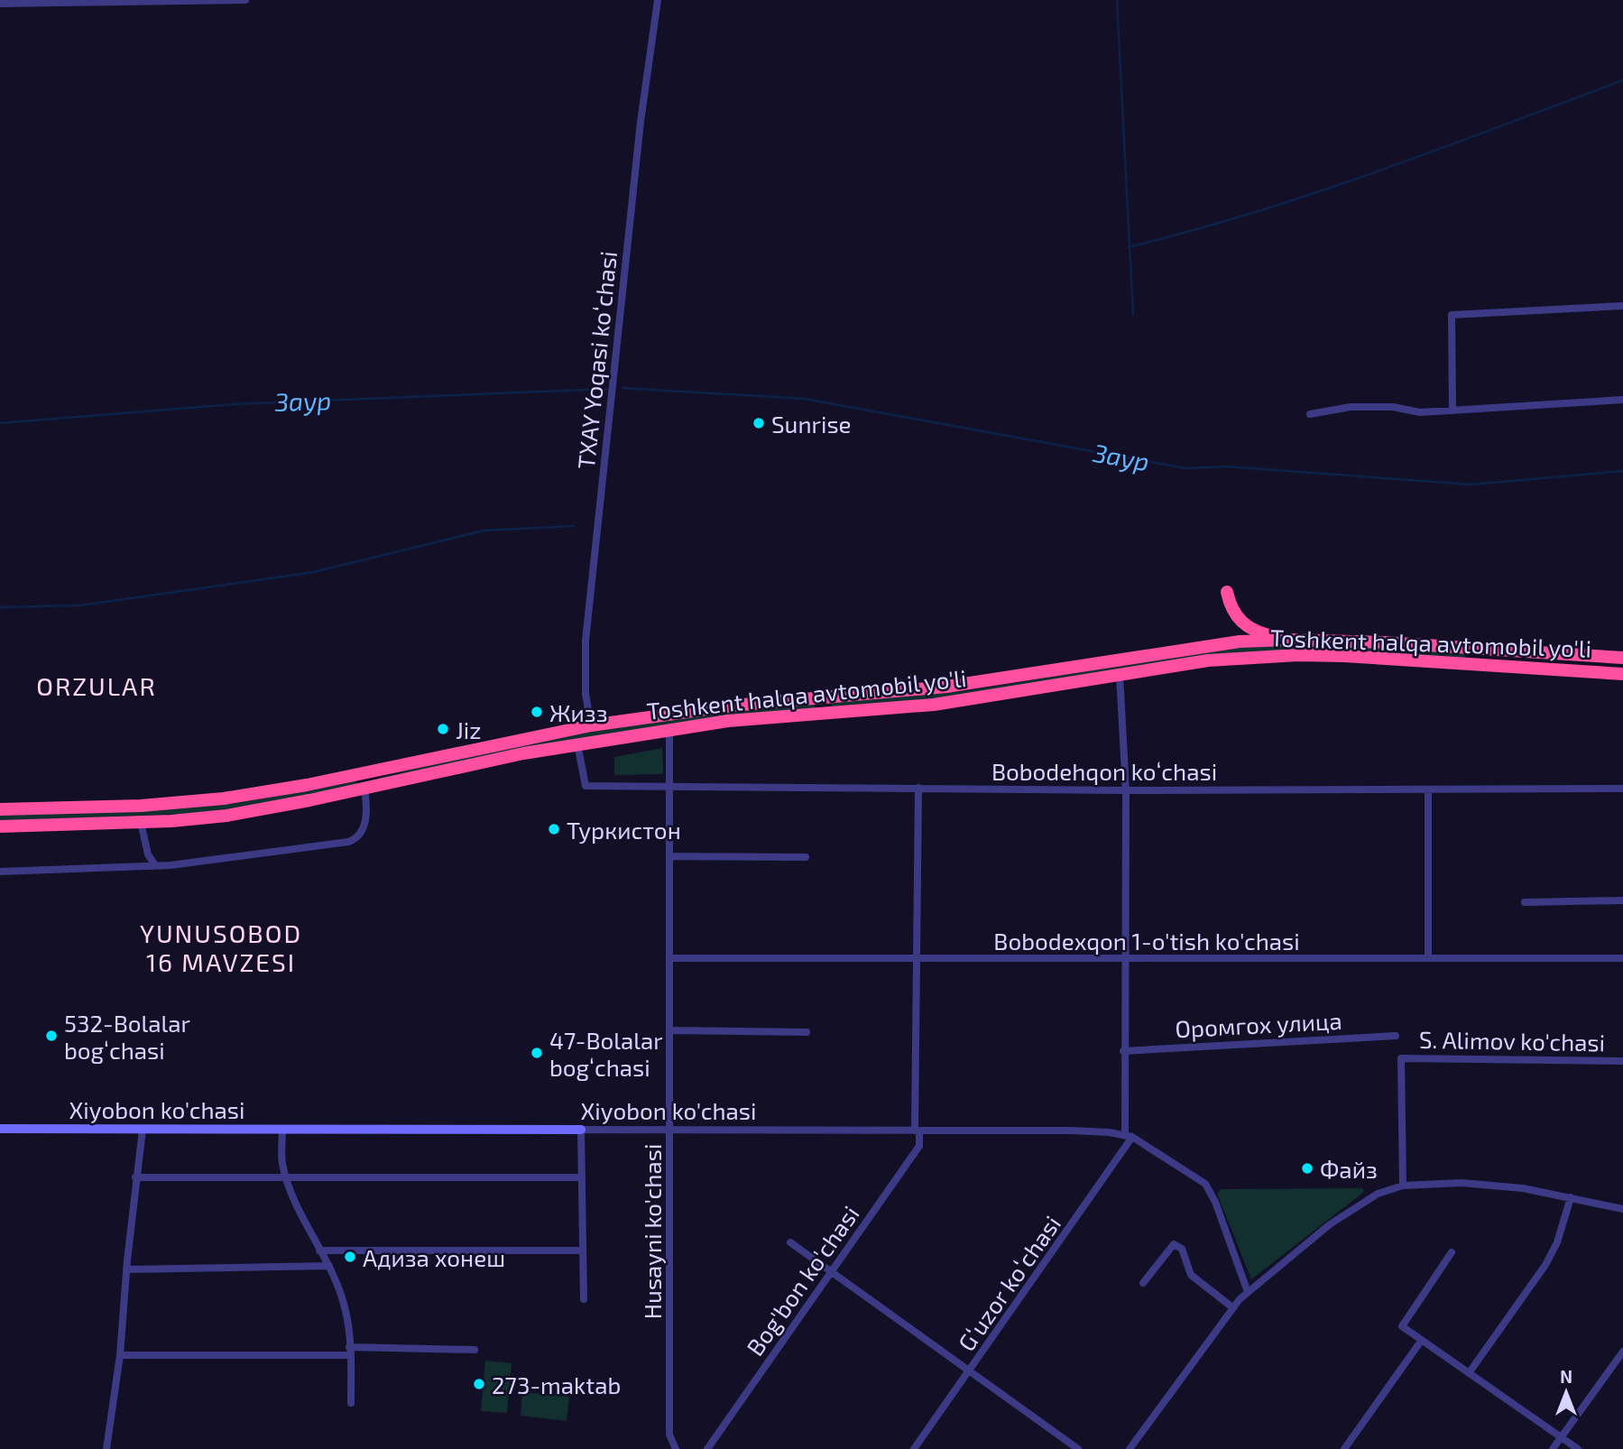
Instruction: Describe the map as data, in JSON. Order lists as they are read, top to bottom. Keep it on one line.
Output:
{"streets":{"highway":["Toshkent halqa avtomobil yo'li"],"street":["TXAY Yoqasi koʻchasi","Bobodehqon koʻchasi","Bobodexqon 1-o'tish ko'chasi","Оромгох улица","S. Alimov ko'chasi","Xiyobon ko'chasi","Husayni ko'chasi","Bog'bon ko'chasi","Gʻuzor koʻchasi"]},"crossings":[["TXAY Yoqasi koʻchasi","Toshkent halqa avtomobil yo'li"],["Toshkent halqa avtomobil yo'li","Bobodehqon koʻchasi"],["Toshkent halqa avtomobil yo'li","Husayni ko'chasi"],["Bobodehqon koʻchasi","Husayni ko'chasi"],["Bobodehqon koʻchasi","Bog'bon ko'chasi"],["Bobodexqon 1-o'tish ko'chasi","Husayni ko'chasi"],["Bobodexqon 1-o'tish ko'chasi","Bog'bon ko'chasi"],["Xiyobon ko'chasi","Husayni ko'chasi"],["Xiyobon ko'chasi","Bog'bon ko'chasi"],["Xiyobon ko'chasi","Gʻuzor koʻchasi"]],"districts":["ORZULAR","YUNUSOBOD 16 MAVZESI"],"water":["Заур"],"places":["Sunrise","Жизз","Jiz","Туркистон","532-Bolalar bogʻchasi","47-Bolalar bogʻchasi","Файз","Адиза хонеш","273-maktab"],"north":"top"}
